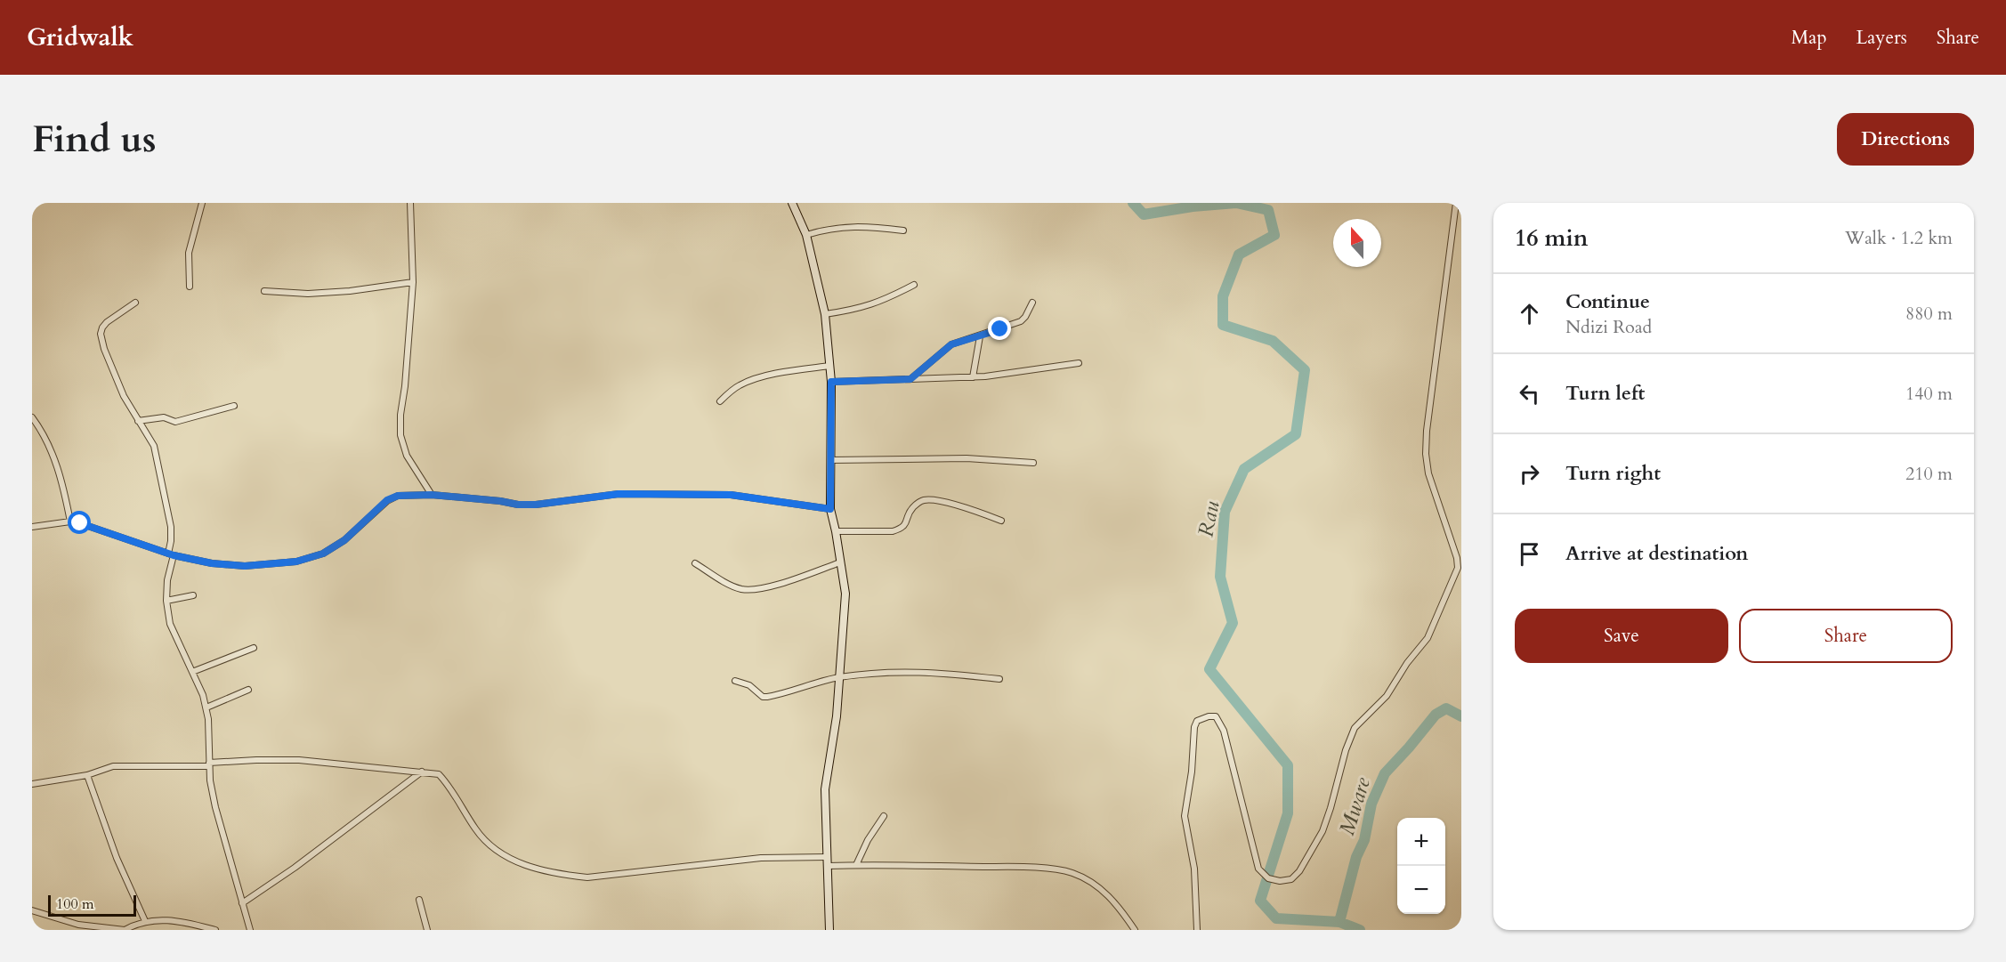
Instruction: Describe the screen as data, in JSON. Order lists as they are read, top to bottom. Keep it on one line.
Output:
{"water":["Rau","Mware"],"scale_bar":"100 m","north":"top","page":{"header":"Gridwalk","nav":["Map","Layers","Share"],"buttons":["Directions",["Save","Share"]],"title":"Find us","heading":["16 min","Walk · 1.2 km"],"list":[["Continue","Ndizi Road","880 m"],["Turn left","140 m"],["Turn right","210 m"],"Arrive at destination"],"map_buttons":["+","−"],"scale":"100 m"}}
